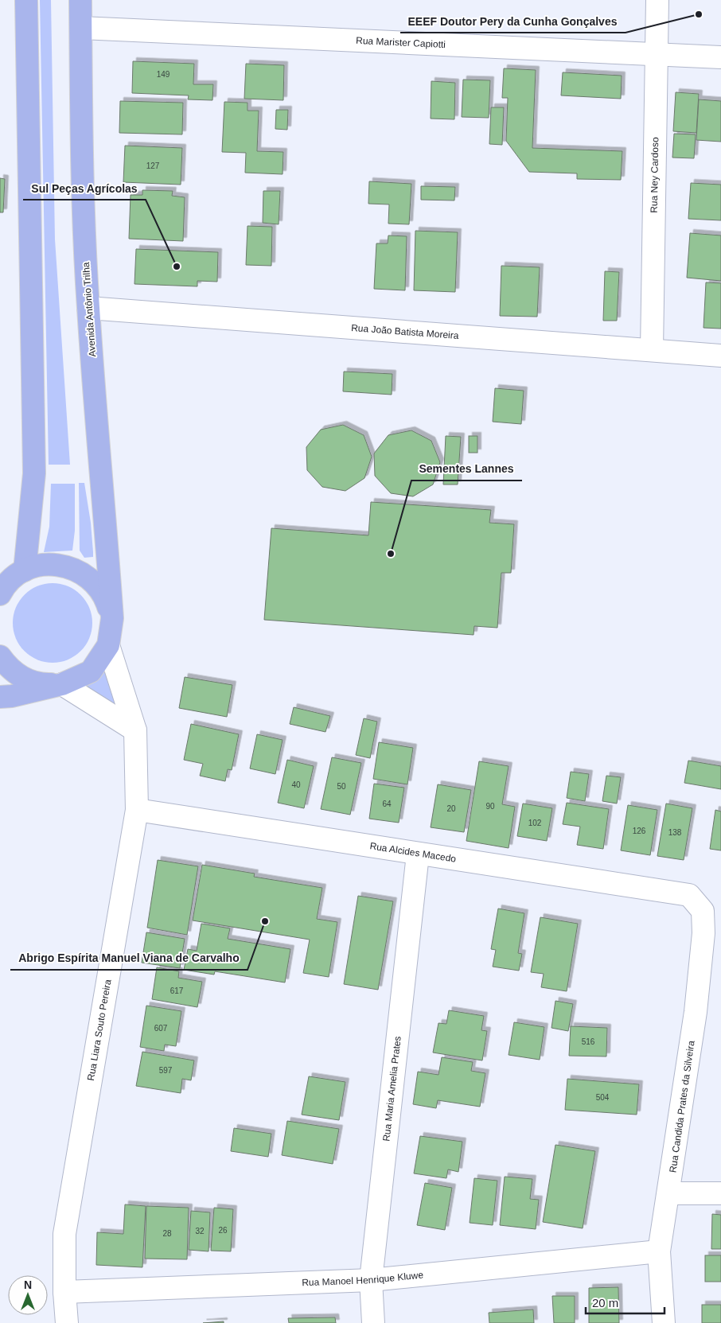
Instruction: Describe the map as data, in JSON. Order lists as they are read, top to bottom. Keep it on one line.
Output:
{"streets":{"main road":["Avenida Antônio Trilha"],"street":["Rua Marister Capiotti","Rua Ney Cardoso","Rua João Batista Moreira","Rua Alcides Macedo","Rua Liara Souto Pereira","Rua Maria Amelia Prates","Rua Candida Prates da Silveira","Rua Manoel Henrique Kluwe"]},"crossings":[["Rua Marister Capiotti","Rua Ney Cardoso"],["Rua Marister Capiotti","Avenida Antônio Trilha"],["Rua Ney Cardoso","Rua João Batista Moreira"],["Avenida Antônio Trilha","Rua João Batista Moreira"],["Avenida Antônio Trilha","Rua Liara Souto Pereira"],["Rua Alcides Macedo","Rua Liara Souto Pereira"],["Rua Alcides Macedo","Rua Maria Amelia Prates"],["Rua Alcides Macedo","Rua Candida Prates da Silveira"],["Rua Liara Souto Pereira","Rua Manoel Henrique Kluwe"],["Rua Maria Amelia Prates","Rua Manoel Henrique Kluwe"],["Rua Candida Prates da Silveira","Rua Manoel Henrique Kluwe"]],"places":["EEEF Doutor Pery da Cunha Gonçalves","Sul Peças Agrícolas","Sementes Lannes","Abrigo Espírita Manuel Viana de Carvalho"],"house_numbers":["149","127","40","50","64","90","20","102","126","138","617","607","516","597","504","26","32","28"],"scale_bar":"20 m","north":"top"}
